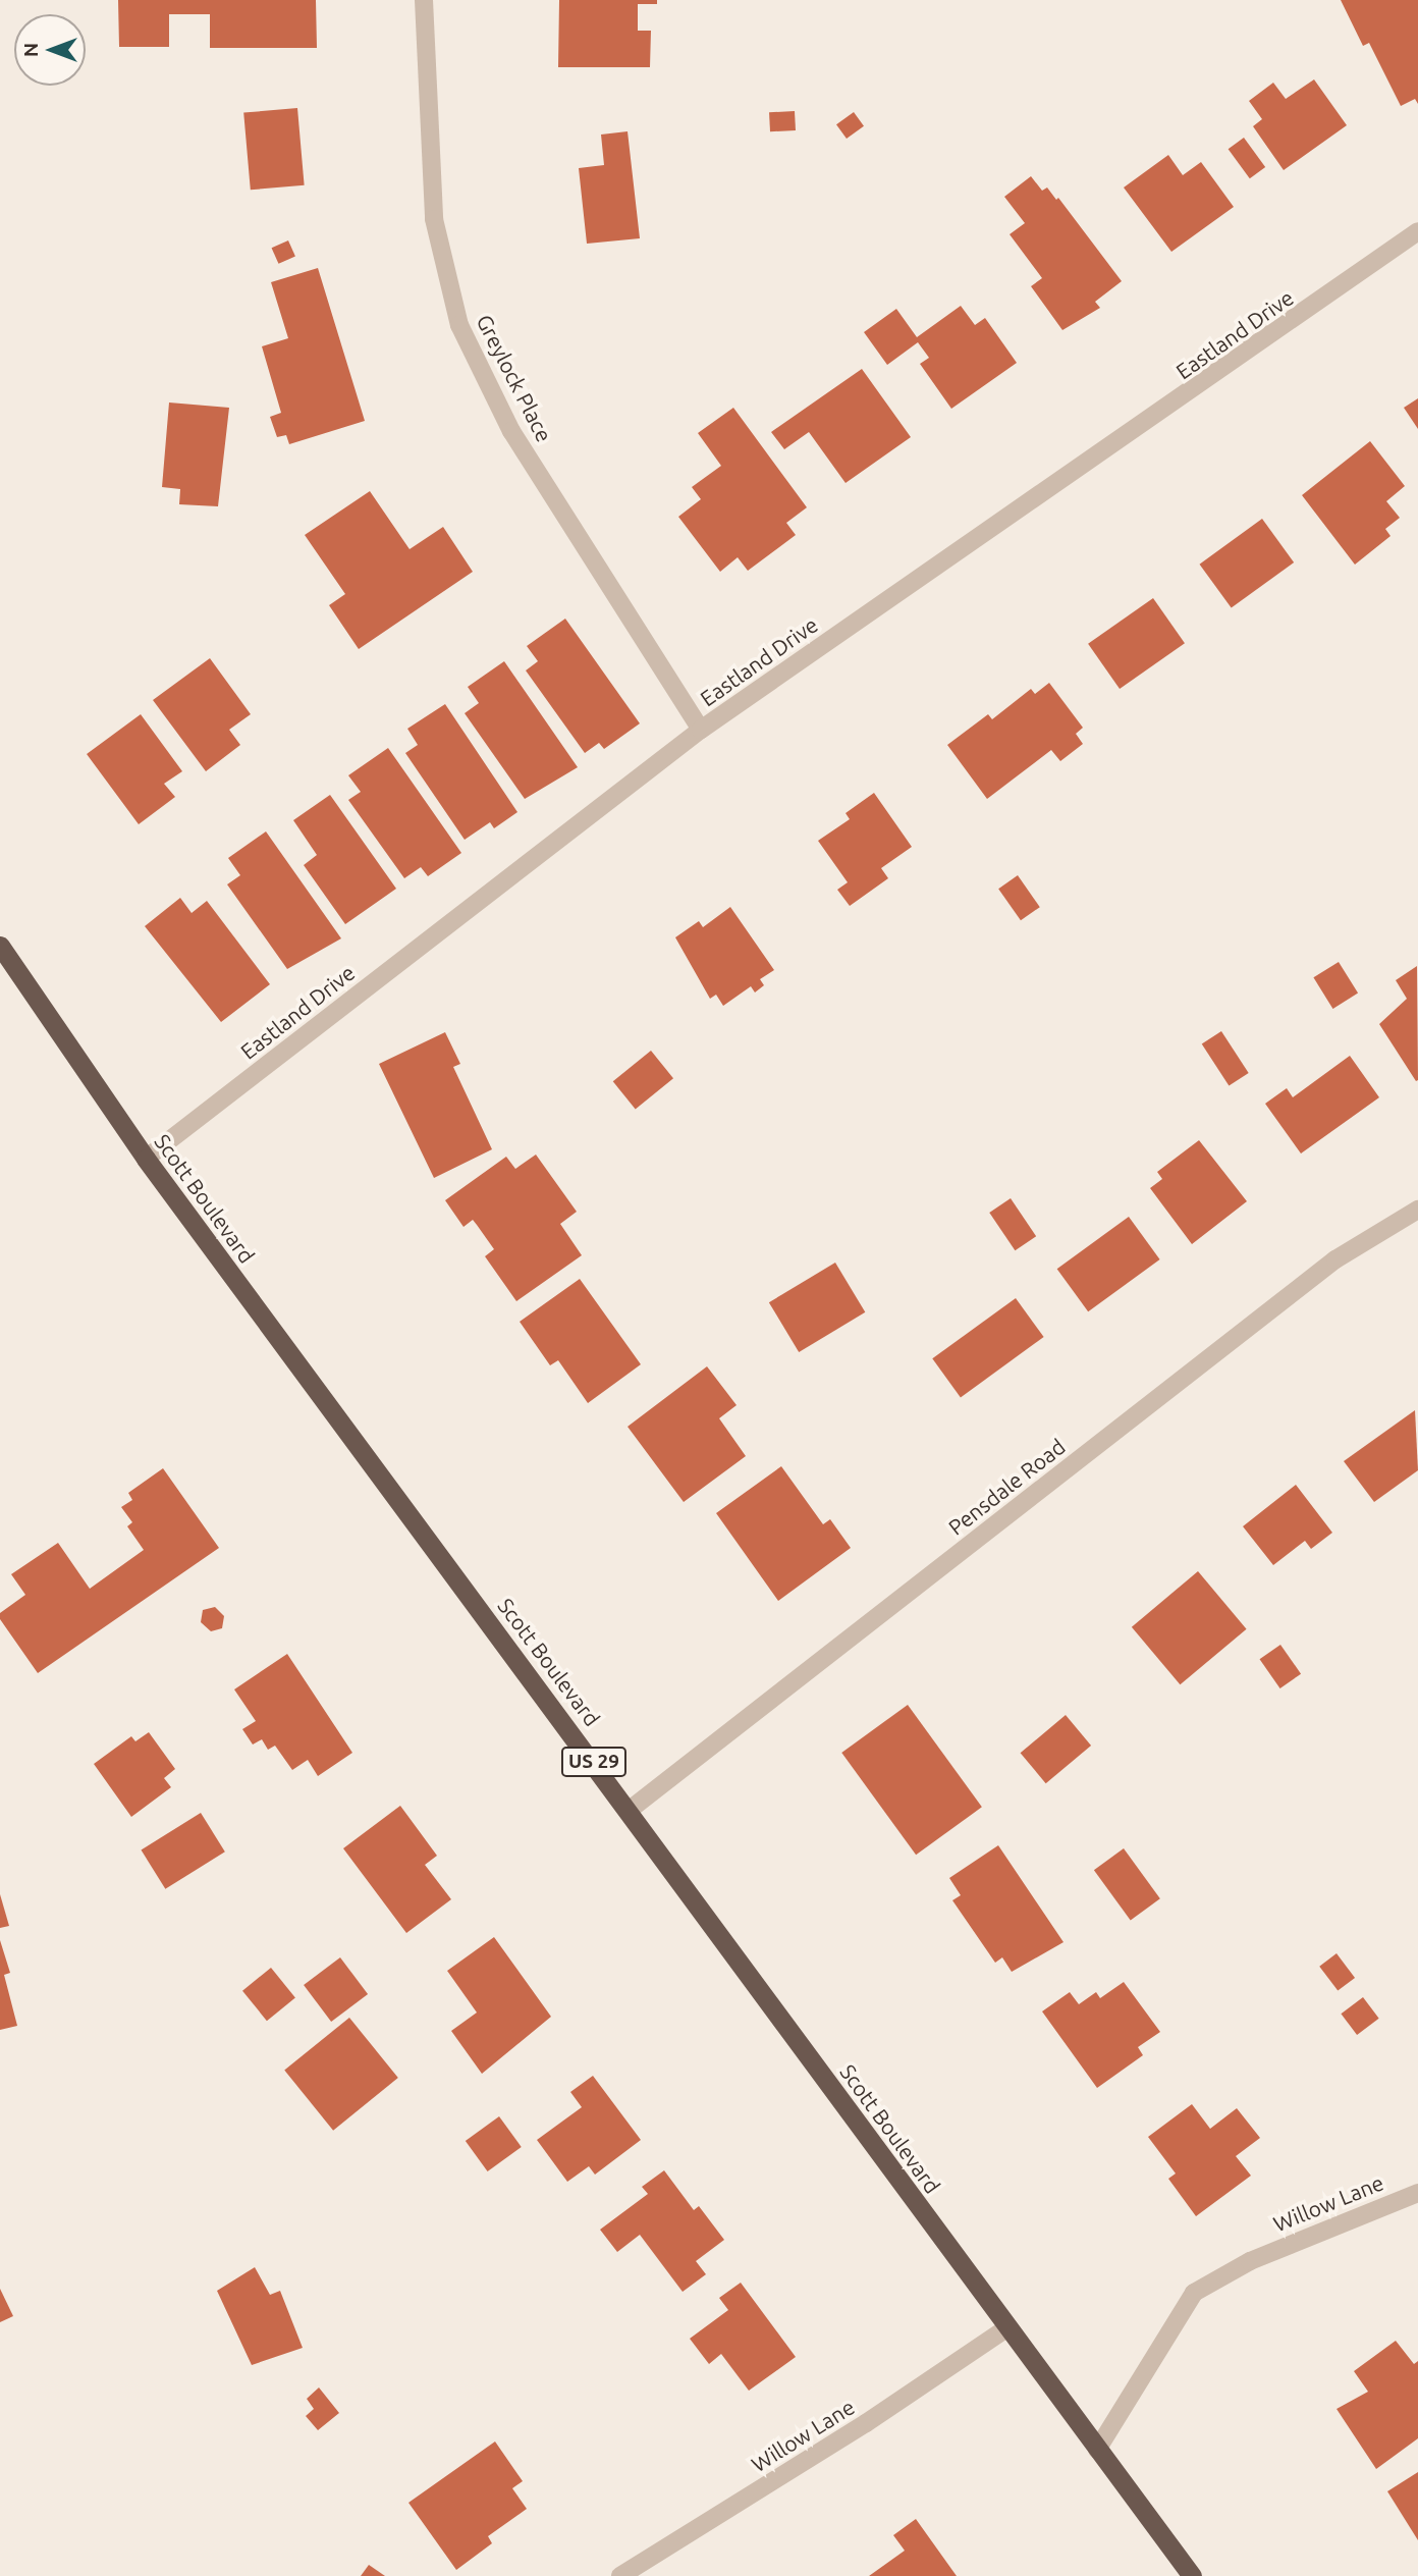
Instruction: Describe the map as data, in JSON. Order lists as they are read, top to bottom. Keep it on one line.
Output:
{"streets":{"highway":["Scott Boulevard","US 29"],"street":["Eastland Drive","Greylock Place","Pensdale Road","Willow Lane"]},"crossings":[["Eastland Drive","Greylock Place"],["Eastland Drive","Scott Boulevard"],["Scott Boulevard","Pensdale Road"],["Scott Boulevard","Willow Lane"]],"north":"left"}
